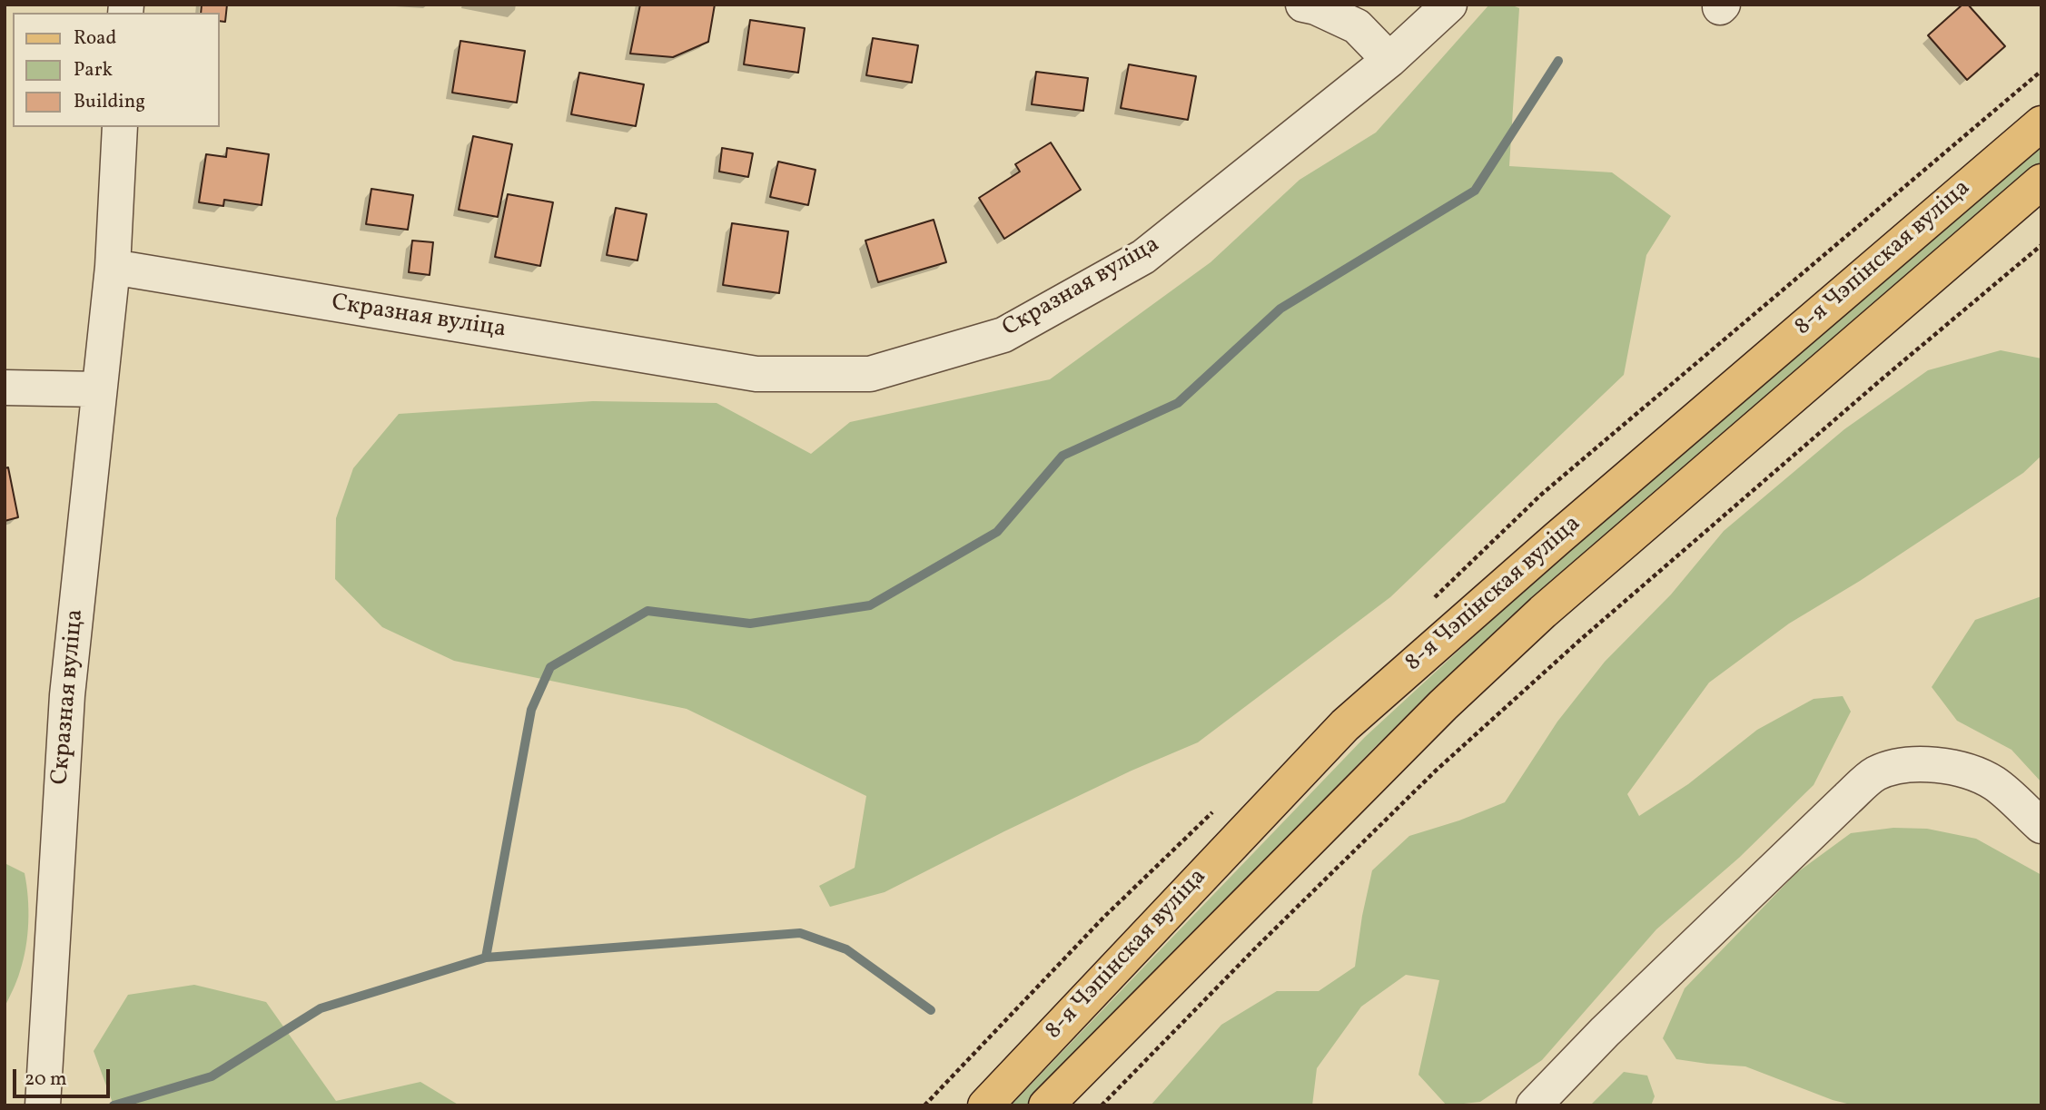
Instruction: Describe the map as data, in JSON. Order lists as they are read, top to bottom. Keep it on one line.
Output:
{"streets":{"main road":["8-я Чэпінская вуліца"],"street":["Скразная вуліца"]},"legend":["Road","Park","Building"],"scale_bar":"20 m"}
